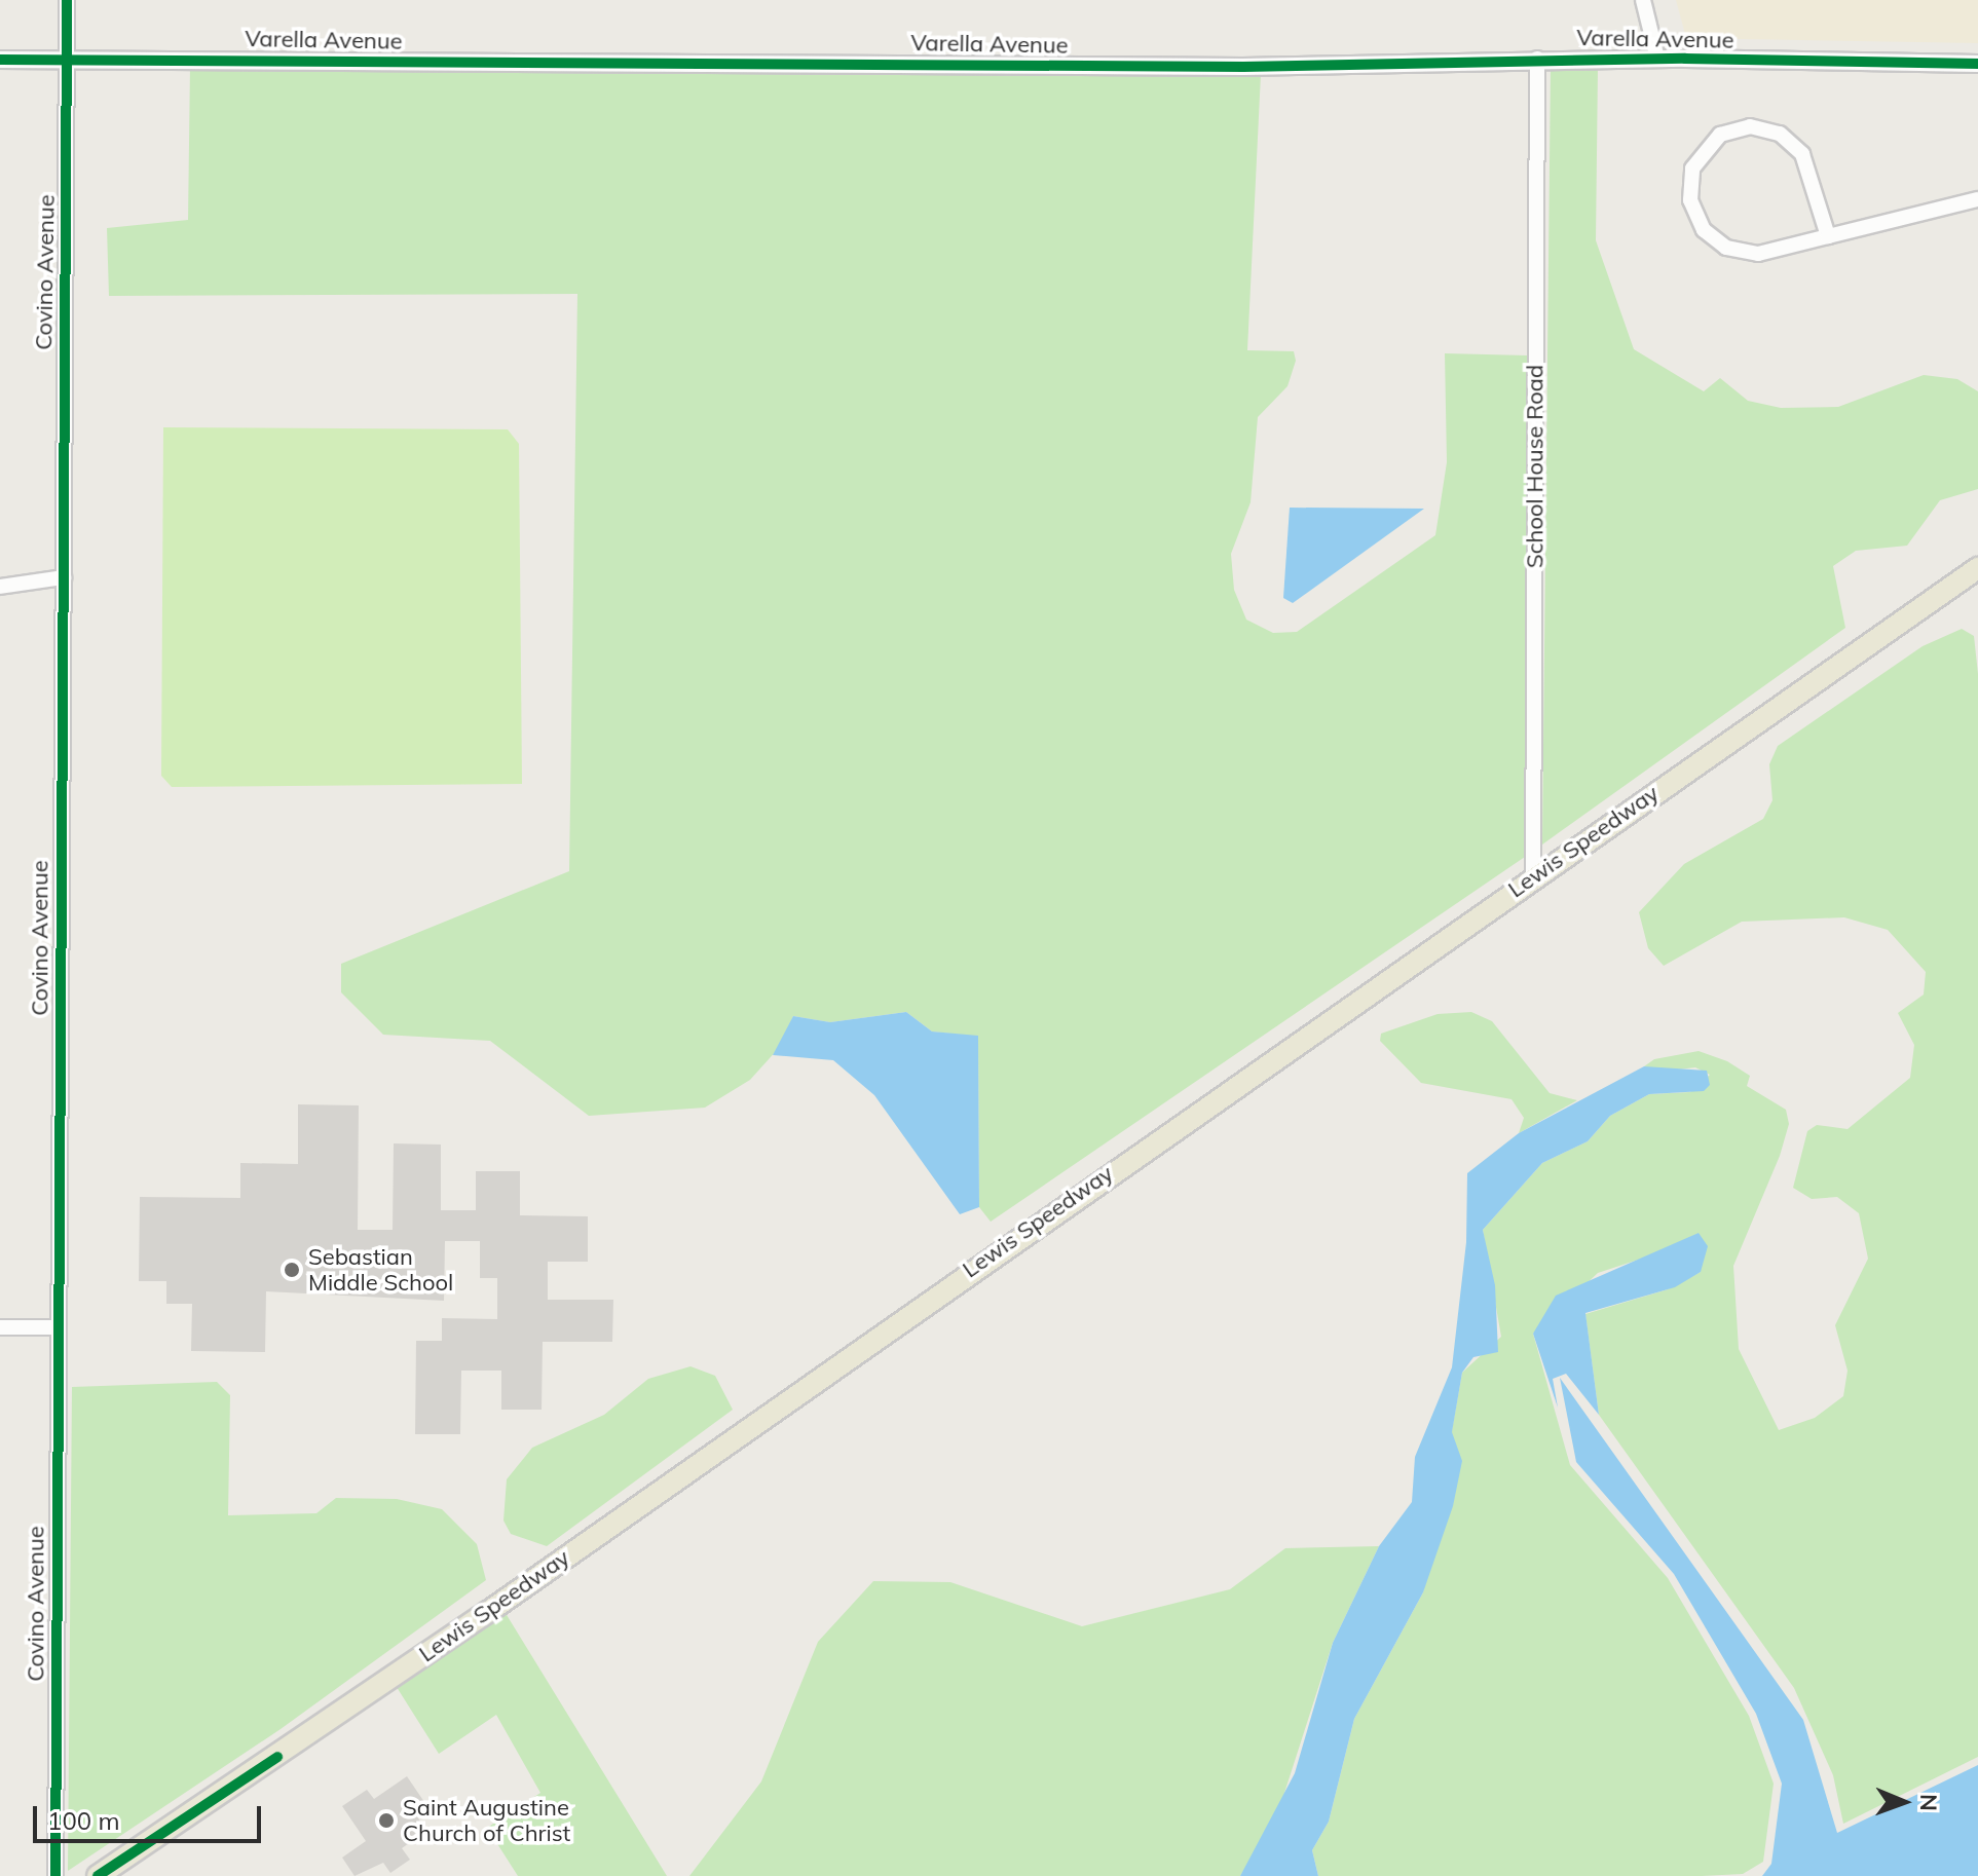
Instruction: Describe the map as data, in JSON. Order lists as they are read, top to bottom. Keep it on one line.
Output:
{"streets":{"main road":["Lewis Speedway"],"street":["Varella Avenue","Covino Avenue","School House Road"]},"crossings":[["Varella Avenue","Covino Avenue"],["Varella Avenue","School House Road"],["School House Road","Lewis Speedway"]],"places":["Sebastian Middle School","Saint Augustine Church of Christ"],"scale_bar":"100 m","north":"right"}
